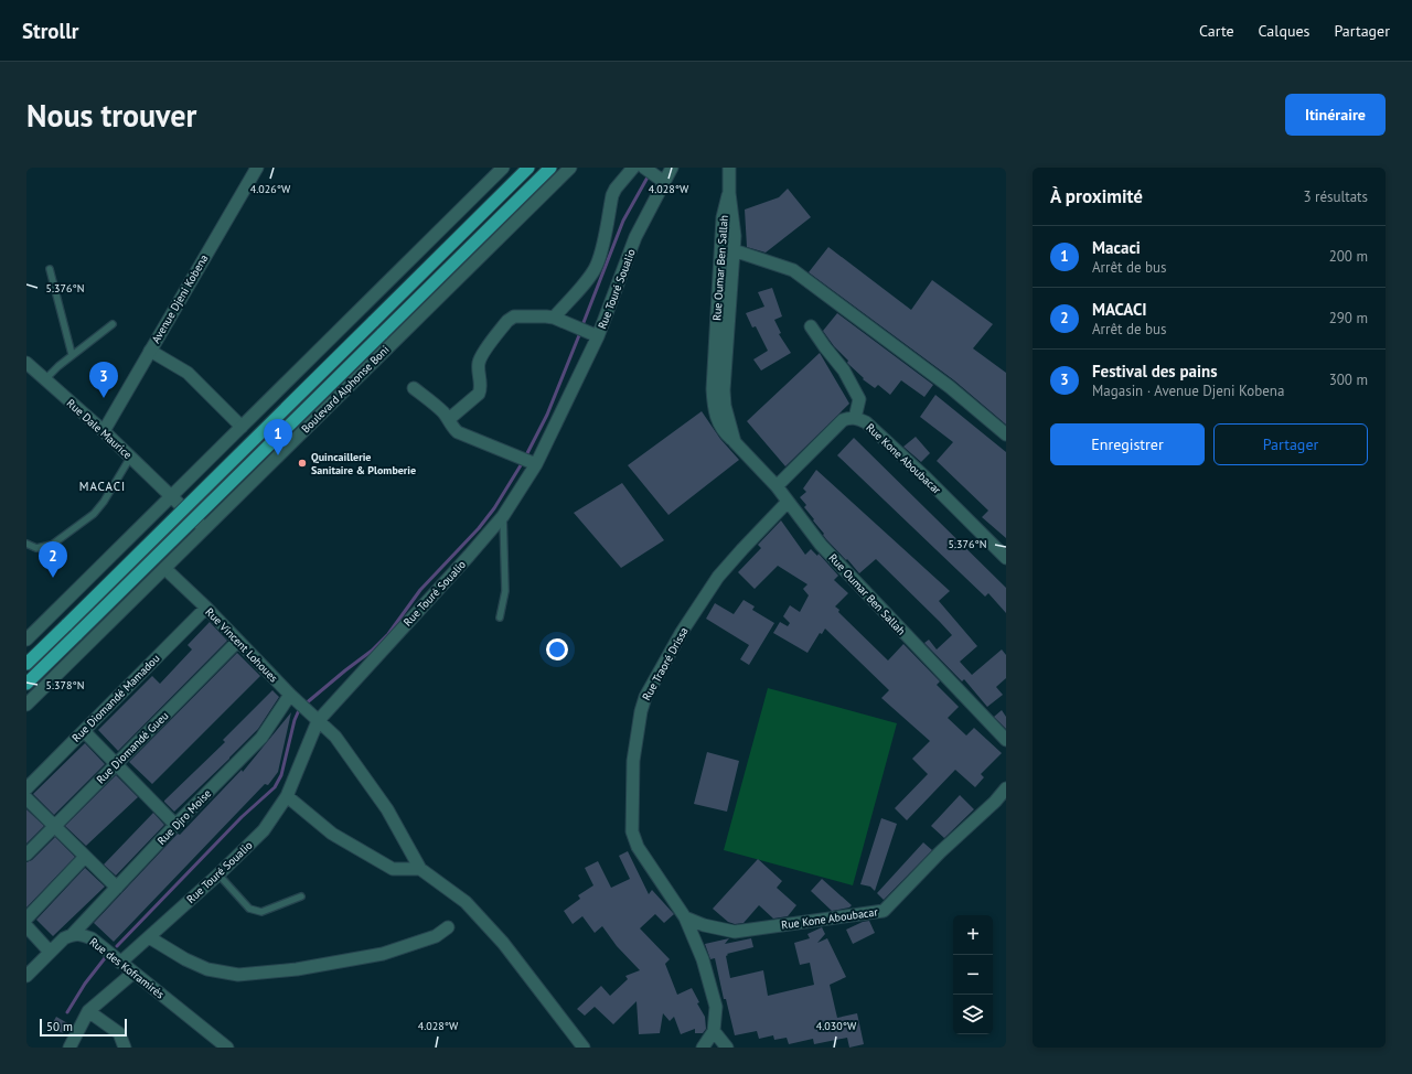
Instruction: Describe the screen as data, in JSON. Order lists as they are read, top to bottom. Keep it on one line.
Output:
{"streets":{"main road":["Boulevard Alphonse Boni"],"street":["Rue Oumar Ben Sallah","Rue Touré Soualio","Avenue Djeni Kobena","Rue Dale Maurice","Rue Kone Aboubacar","Rue Vincent Lohoues","Rue Traoré Drissa","Rue Diomandé Mamadou","Rue Diomandé Gueu","Rue Djro Moise","Rue des Koframirés"]},"crossings":[["Rue Oumar Ben Sallah","Rue Kone Aboubacar"],["Rue Oumar Ben Sallah","Rue Traoré Drissa"],["Rue Touré Soualio","Rue Vincent Lohoues"],["Rue Touré Soualio","Rue des Koframirés"],["Avenue Djeni Kobena","Rue Dale Maurice"],["Boulevard Alphonse Boni","Rue Dale Maurice"],["Boulevard Alphonse Boni","Rue Vincent Lohoues"],["Rue Kone Aboubacar","Rue Traoré Drissa"],["Rue Vincent Lohoues","Rue Diomandé Mamadou"],["Rue Vincent Lohoues","Rue Diomandé Gueu"],["Rue Vincent Lohoues","Rue Djro Moise"],["Rue Djro Moise","Rue des Koframirés"]],"districts":["MACACI"],"places":["Quincaillerie Sanitaire & Plomberie"],"scale_bar":"50 m","page":{"header":"Strollr","nav":["Carte","Calques","Partager"],"buttons":["Itinéraire",["Enregistrer","Partager"]],"title":"Nous trouver","heading":["À proximité","3 résultats"],"list":[{"mark":"1","name":"Macaci","note":"Arrêt de bus","value":"200 m"},{"mark":"2","name":"MACACI","note":"Arrêt de bus","value":"290 m"},{"mark":"3","name":"Festival des pains","note":"Magasin · Avenue Djeni Kobena","value":"300 m"}],"pins":["3","1","2"],"map_buttons":["+","−"],"scale":"50 m"},"coordinates":["4.026°W","4.028°W","5.376°N","5.378°N","4.030°W"]}
